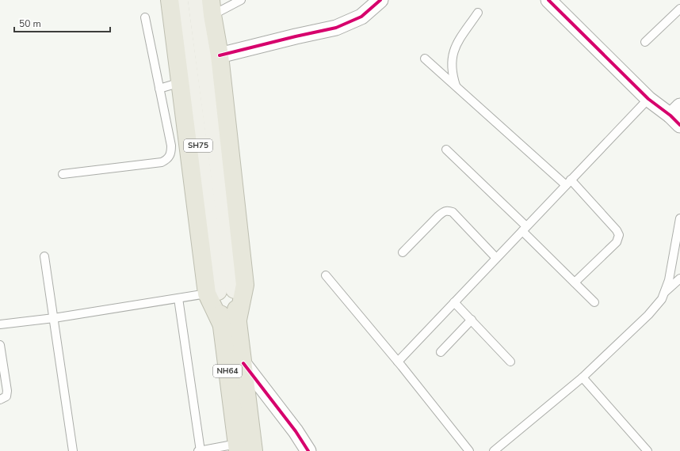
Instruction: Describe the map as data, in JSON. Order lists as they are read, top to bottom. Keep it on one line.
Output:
{"streets":{"highway":["NH64"],"main road":["SH75"]},"crossings":[["SH75","NH64"]],"scale_bar":"50 m"}
